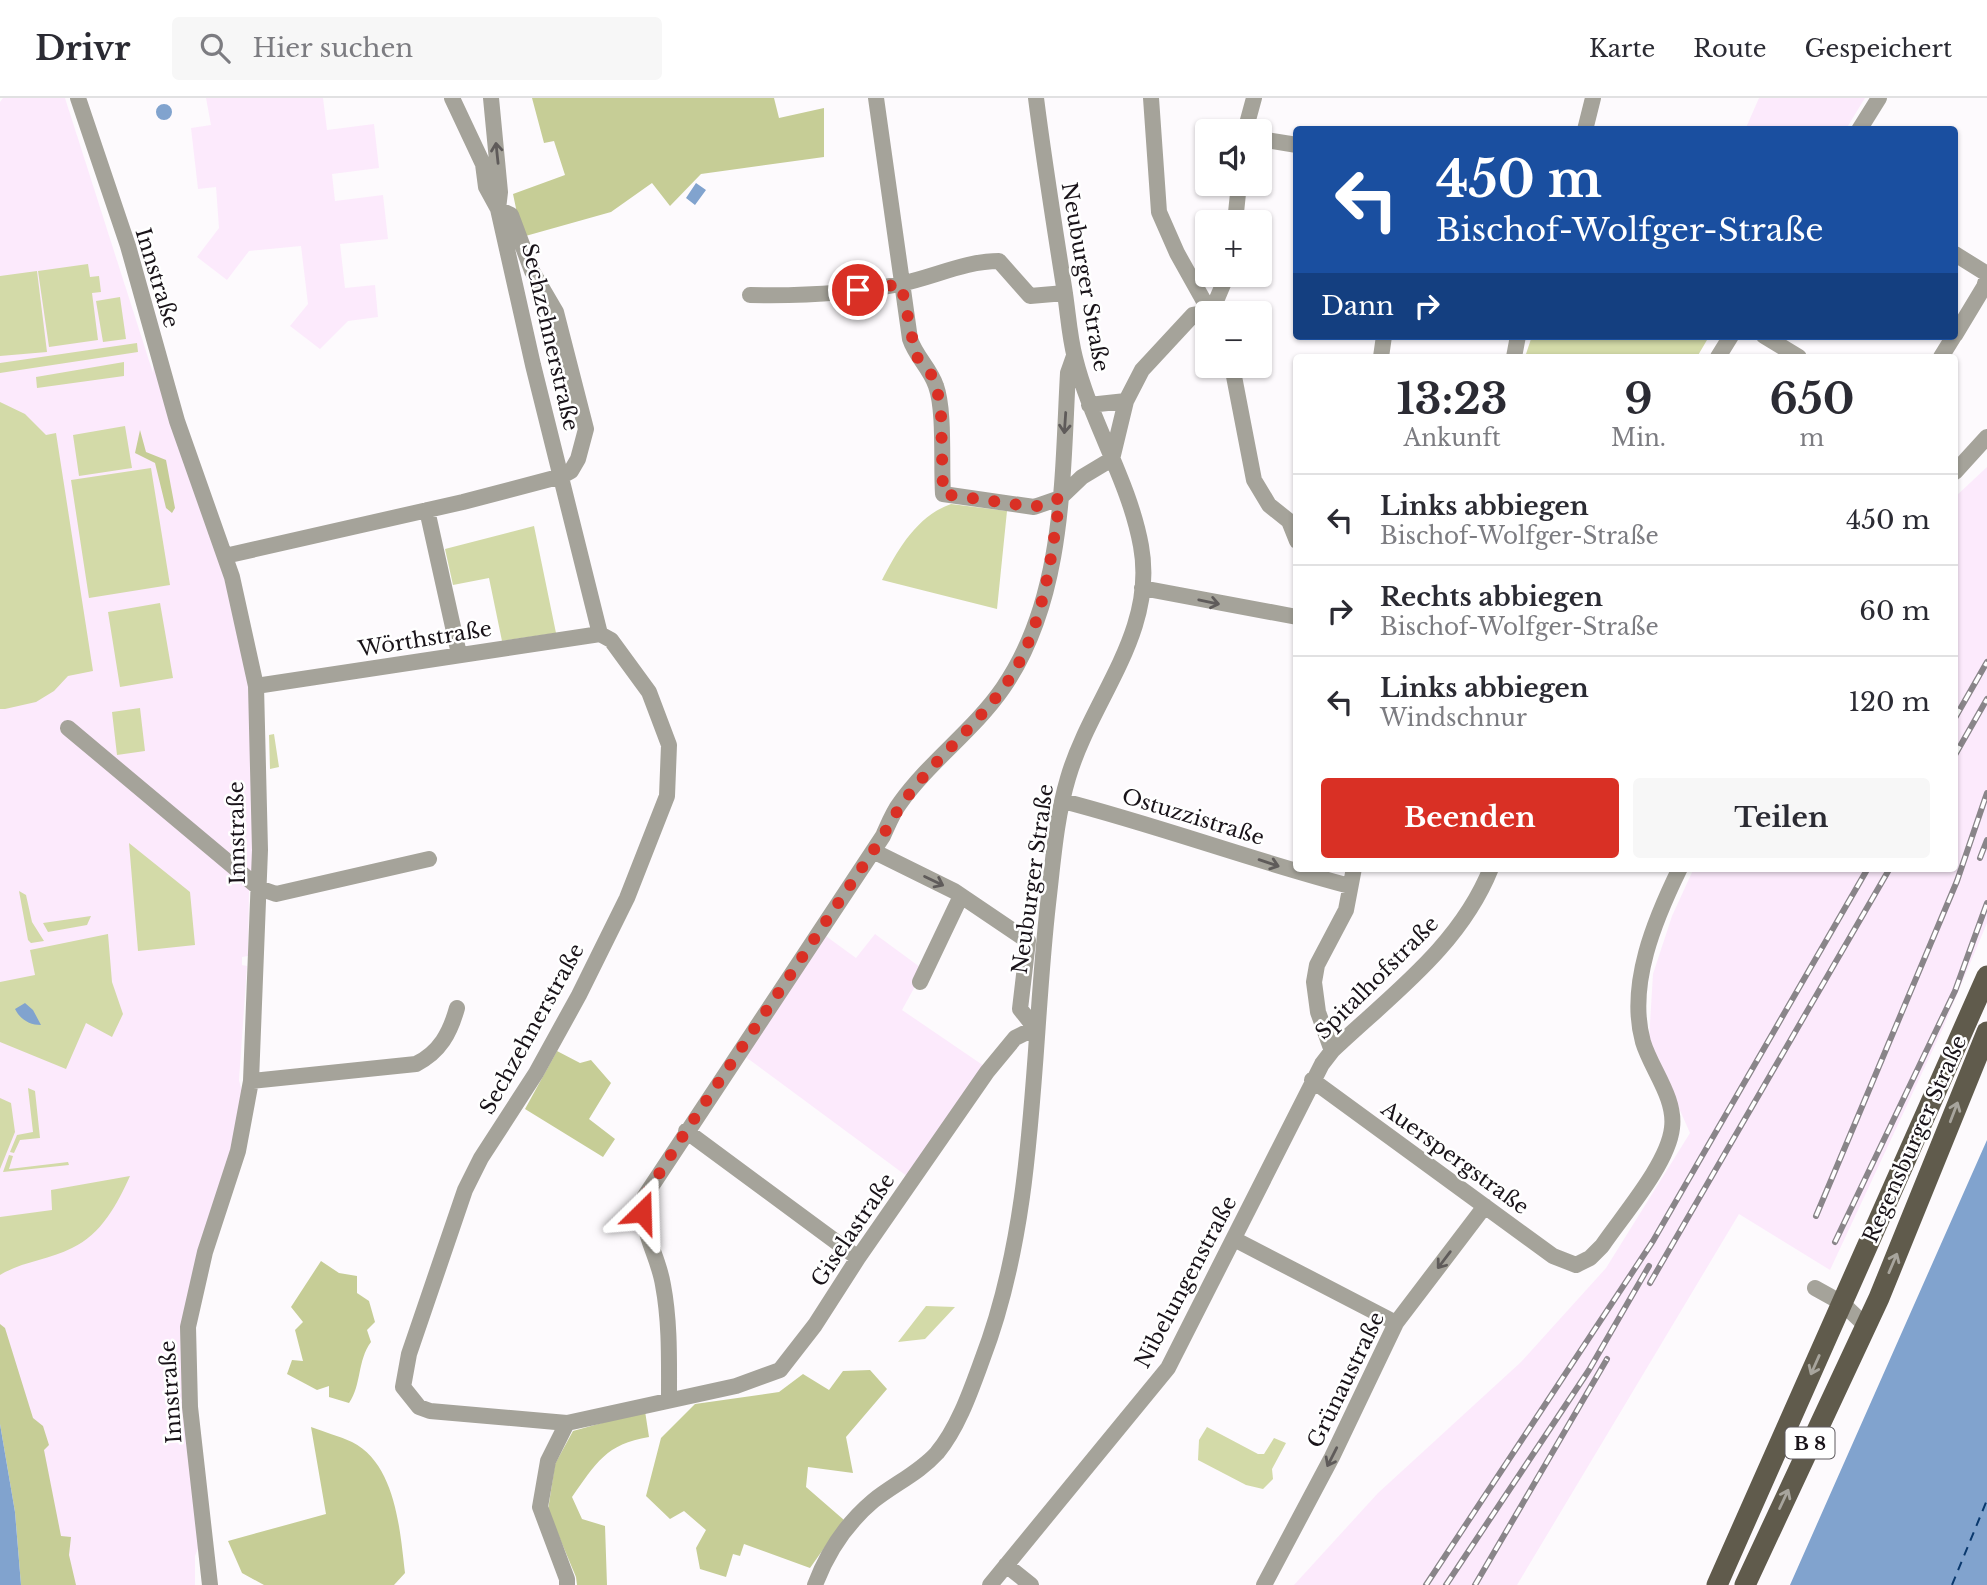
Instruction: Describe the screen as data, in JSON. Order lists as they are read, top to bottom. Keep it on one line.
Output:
{"streets":{"main road":["Regensburger Straße","B 8"],"street":["Neuburger Straße","Innstraße","Sechzehnerstraße","Wörthstraße","Ostuzzistraße","Spitalhofstraße","Auerspergstraße","Giselastraße","Nibelungenstraße","Grünaustraße"]},"crossings":[["Neuburger Straße","Ostuzzistraße"],["Neuburger Straße","Giselastraße"],["Innstraße","Wörthstraße"],["Sechzehnerstraße","Wörthstraße"],["Sechzehnerstraße","Giselastraße"],["Spitalhofstraße","Auerspergstraße"],["Spitalhofstraße","Nibelungenstraße"],["Auerspergstraße","Nibelungenstraße"],["Auerspergstraße","Grünaustraße"]],"one_way":["Ostuzzistraße","Grünaustraße"],"page":{"header":"Drivr","search":"Hier suchen","nav":["Karte","Route","Gespeichert"],"map_buttons":["+","−"],"turn":["450 m","Bischof-Wolfger-Straße"],"then":"Dann","eta":["13:23","Ankunft","9","Min.","650","m"],"list":[{"name":"Links abbiegen","note":"Bischof-Wolfger-Straße","value":"450 m"},{"name":"Rechts abbiegen","note":"Bischof-Wolfger-Straße","value":"60 m"},{"name":"Links abbiegen","note":"Windschnur","value":"120 m"}],"buttons":["Beenden","Teilen"]}}
